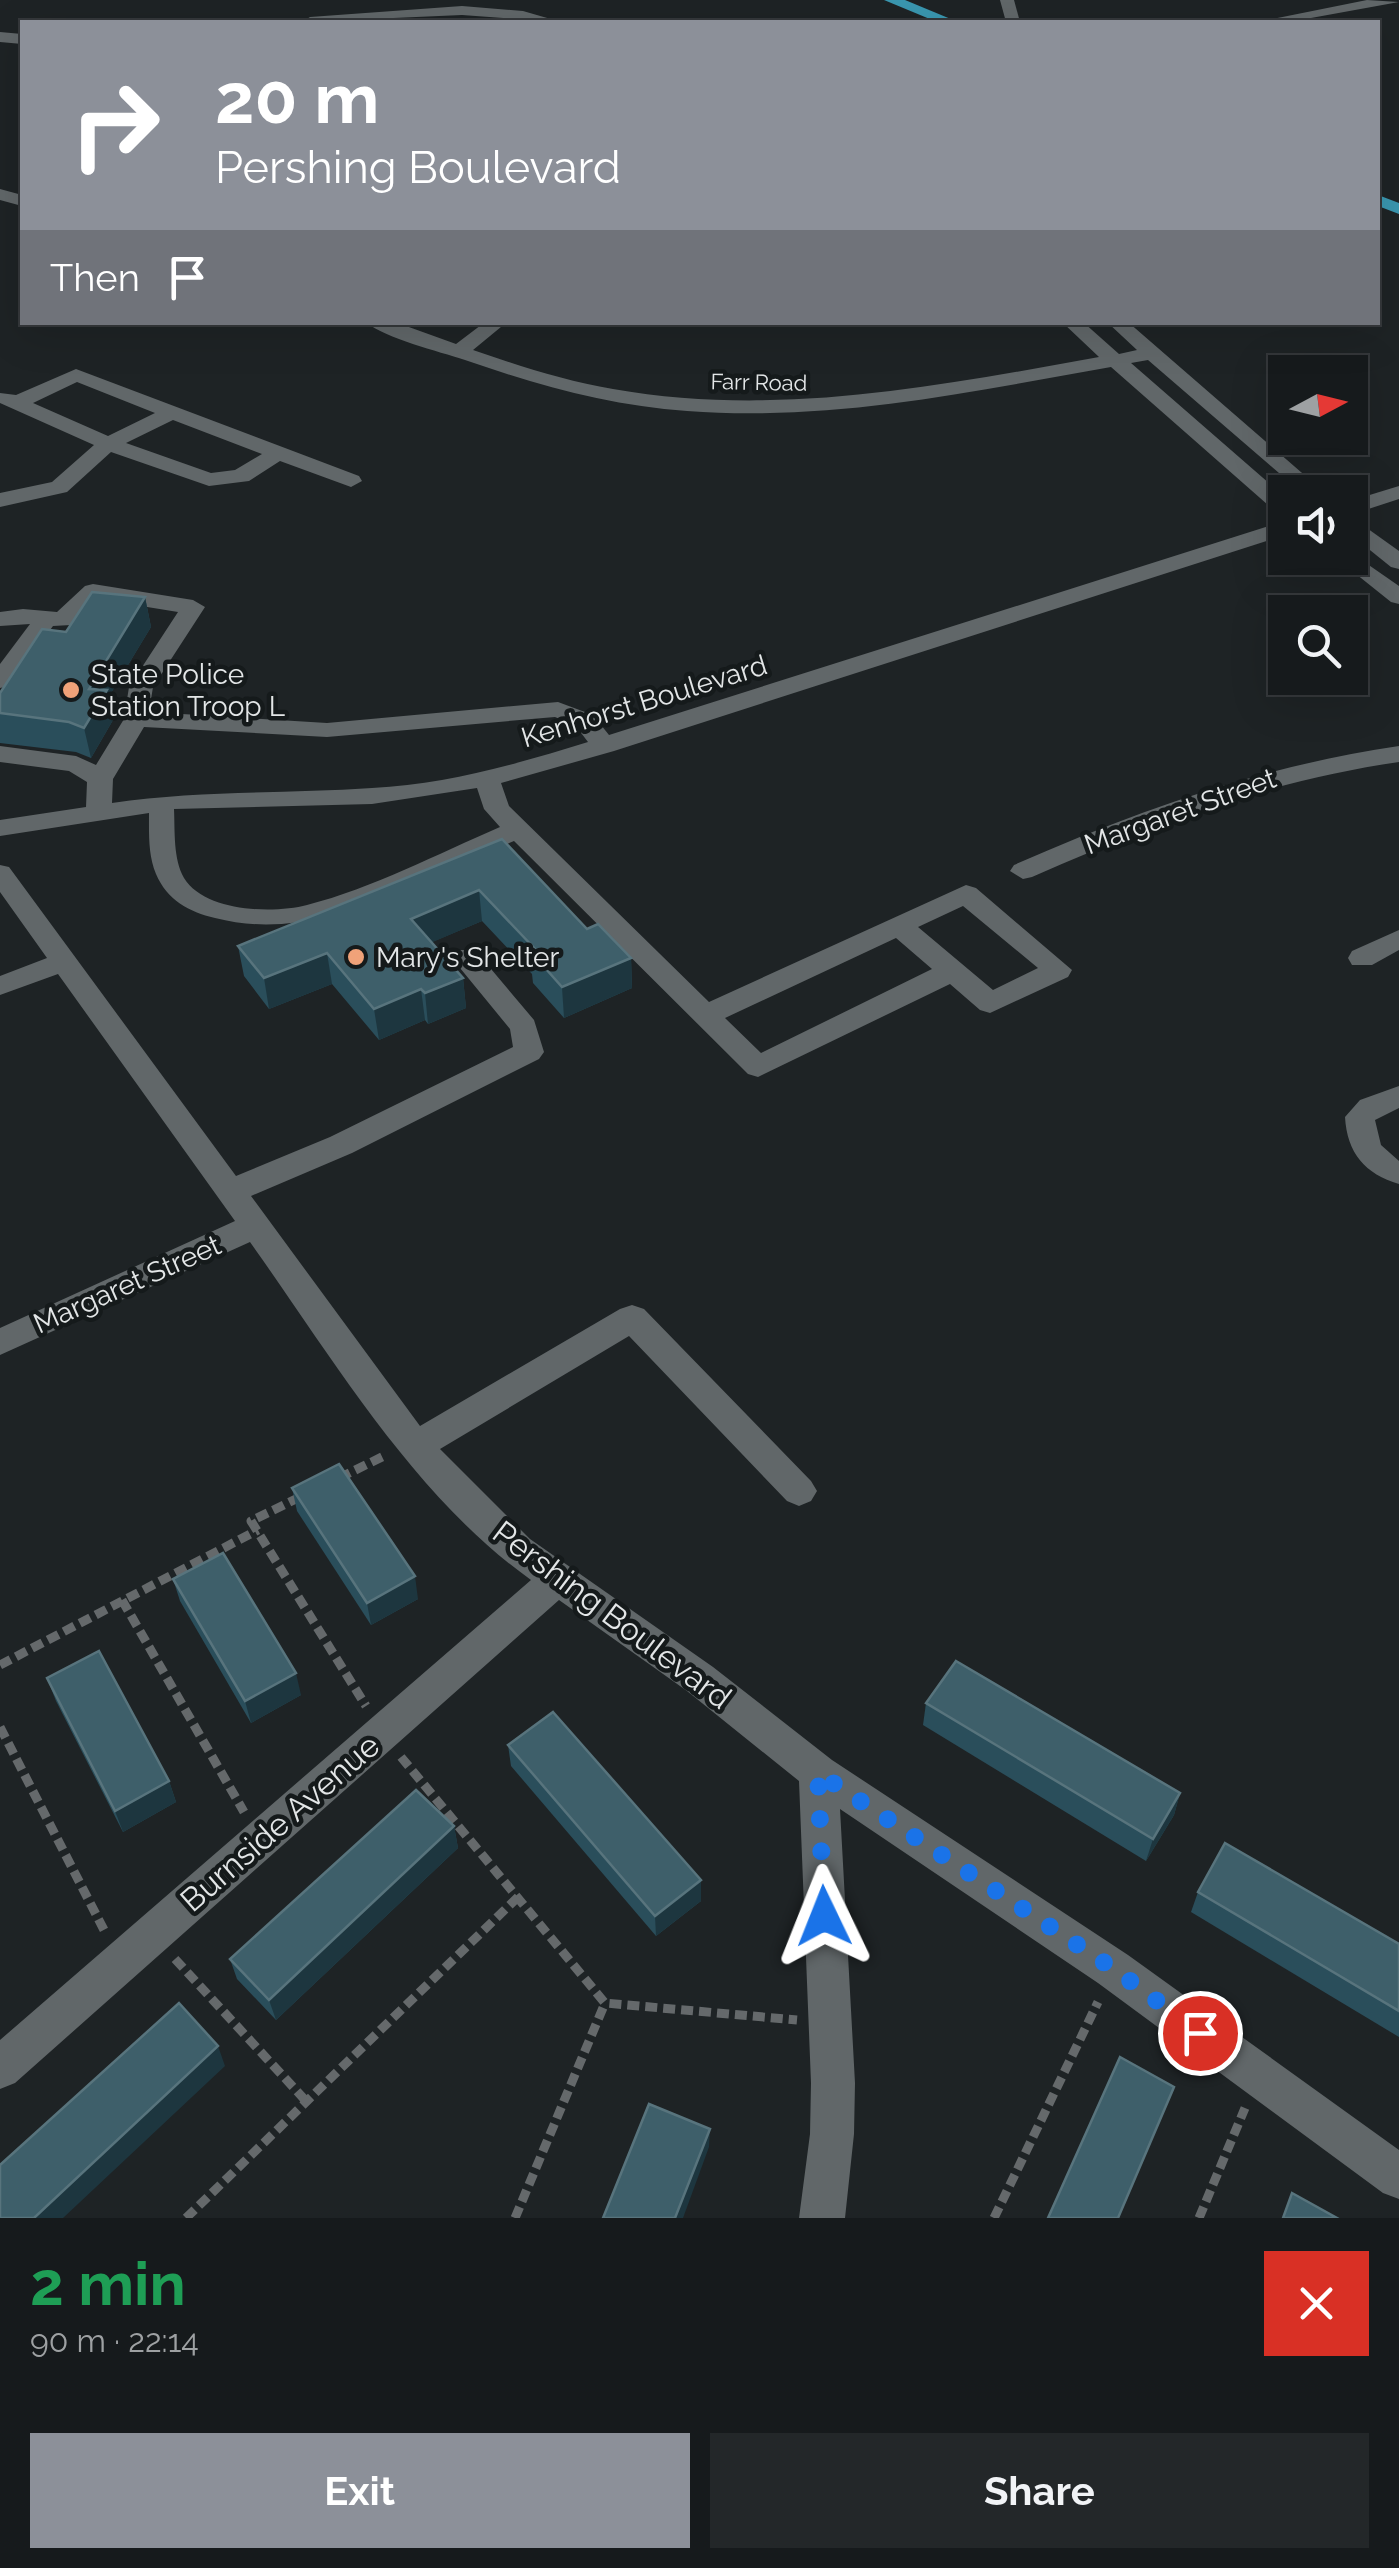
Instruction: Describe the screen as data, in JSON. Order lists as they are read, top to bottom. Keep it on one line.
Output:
{"streets":{"street":["Farr Road","Kenhorst Boulevard","Margaret Street","Pershing Boulevard","Burnside Avenue"]},"crossings":[["Margaret Street","Pershing Boulevard"],["Pershing Boulevard","Burnside Avenue"]],"places":["State Police Station Troop L","Mary's Shelter"],"north":"right","page":{"turn":["20 m","Pershing Boulevard"],"then":"Then","heading":["2 min","90 m · 22:14"],"buttons":["Exit","Share"]}}
